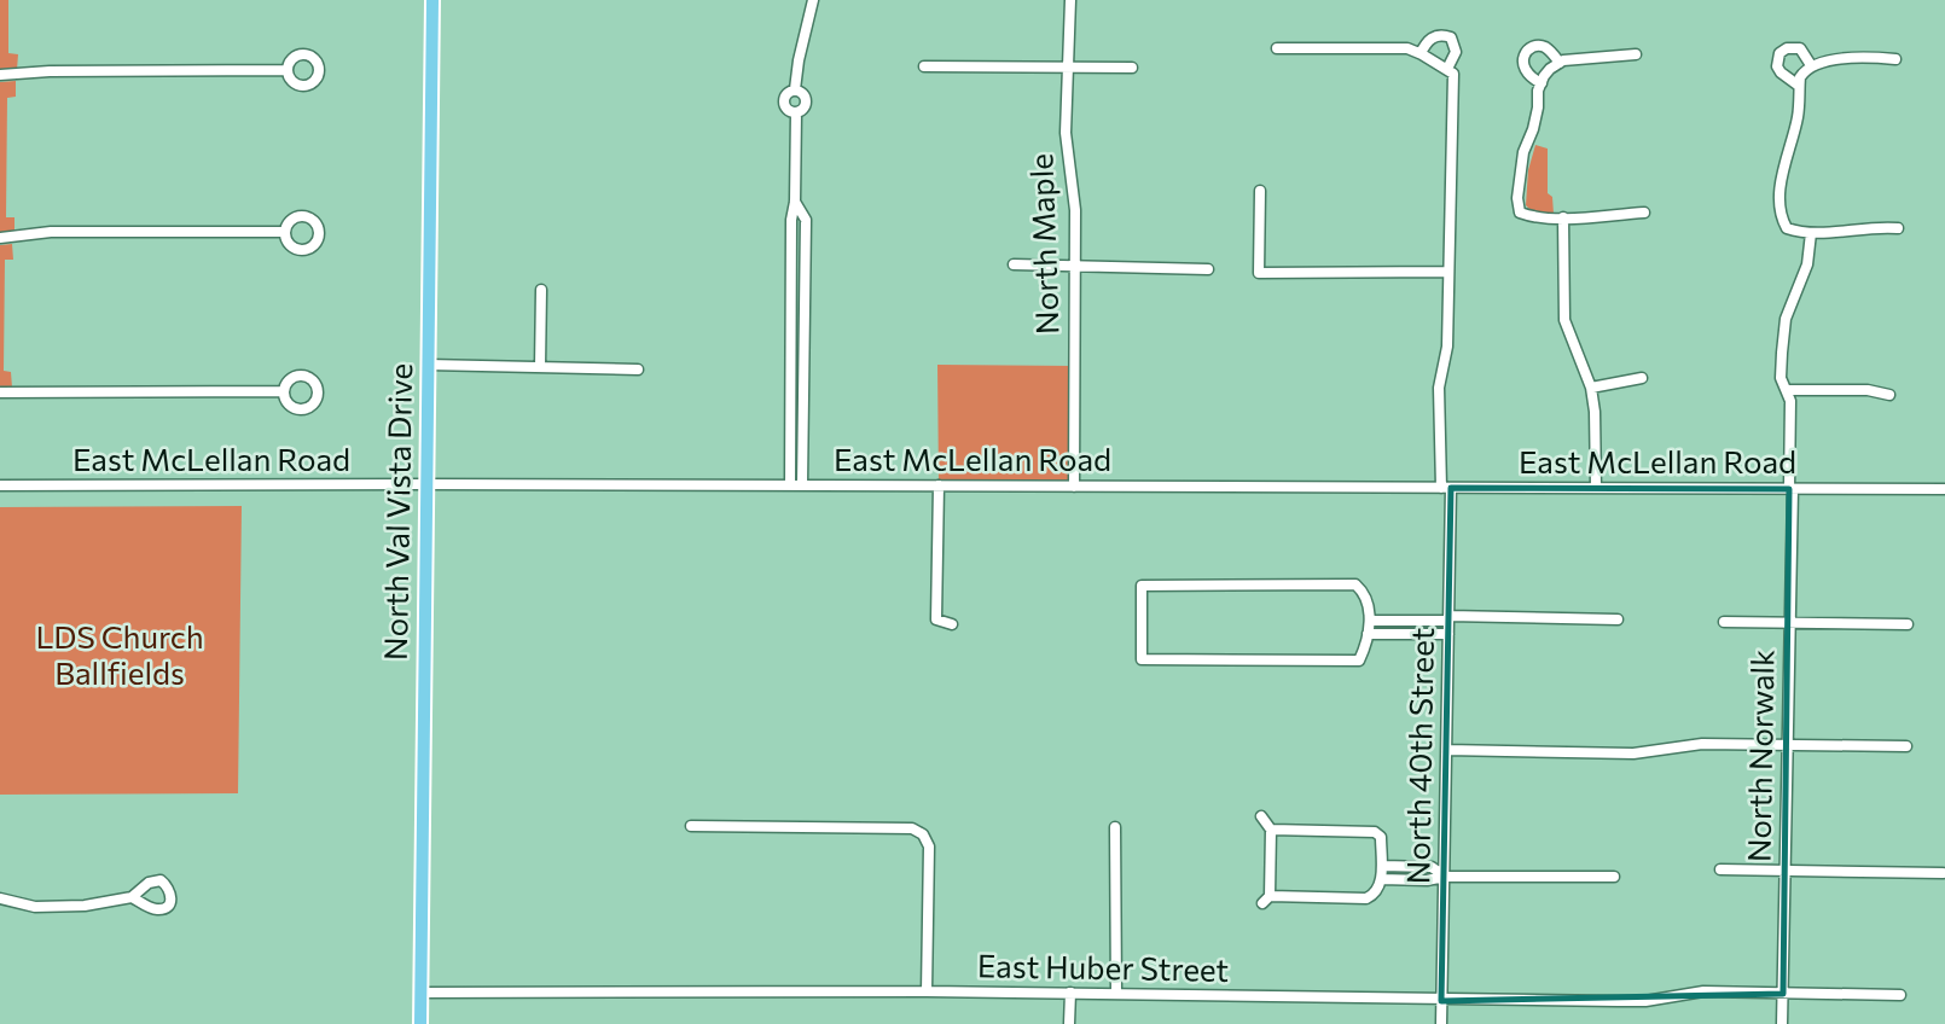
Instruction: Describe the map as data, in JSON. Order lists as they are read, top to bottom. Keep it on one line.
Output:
{"streets":{"main road":["North Val Vista Drive"],"street":["North Maple","East McLellan Road","North 40th Street","North Norwalk","East Huber Street"]},"crossings":[["North Maple","East McLellan Road"],["East McLellan Road","North Val Vista Drive"],["East McLellan Road","North 40th Street"],["East McLellan Road","North Norwalk"],["North Val Vista Drive","East Huber Street"],["North 40th Street","East Huber Street"],["North Norwalk","East Huber Street"]],"parks":["LDS Church Ballfields"]}
